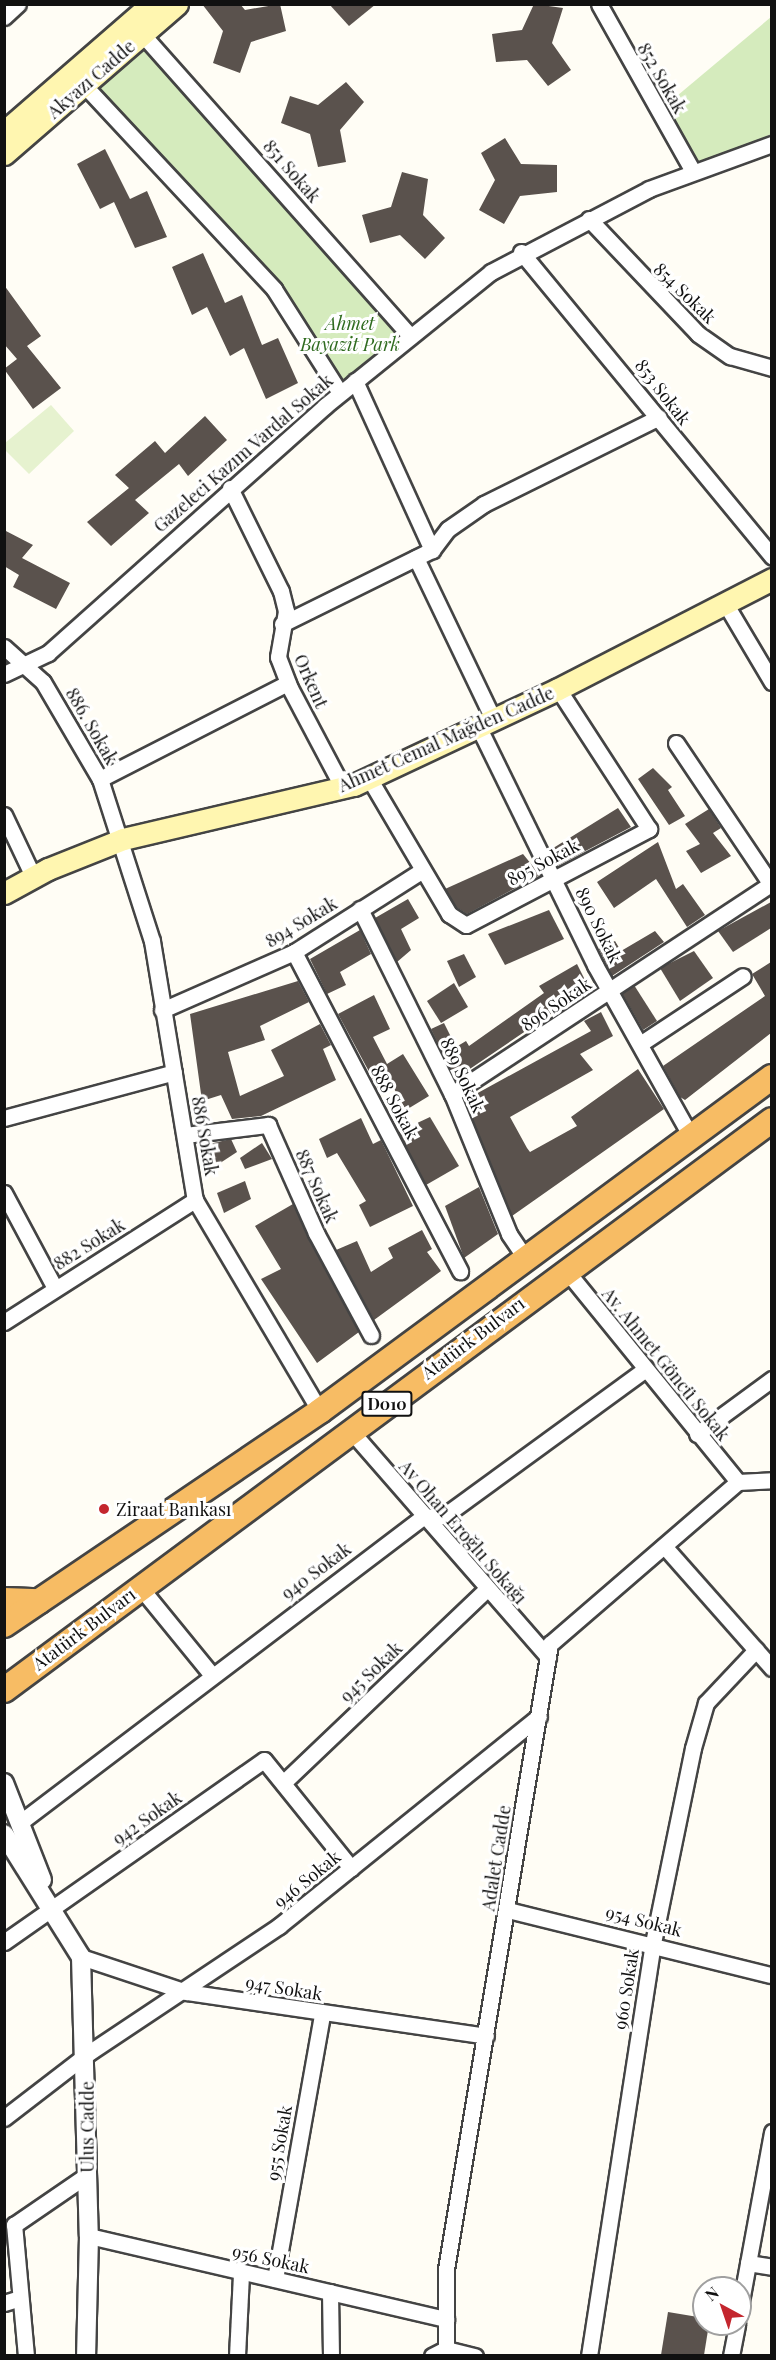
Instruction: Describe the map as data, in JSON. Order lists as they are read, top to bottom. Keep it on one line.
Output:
{"streets":{"highway":["Atatürk Bulvarı","D010"],"main road":["Akyazı Cadde","Ahmet Cemal Mağden Cadde"],"street":["852 Sokak","851 Sokak","854 Sokak","853 Sokak","Gazeleci Kazım Vardal Sokak","Orkent","886. Sokak","895 Sokak","894 Sokak","890 Sokak","896 Sokak","889 Sokak","888 Sokak","886 Sokak","887 Sokak","882 Sokak","Av. Ahmet Göncü Sokak","Av Ohan Eroğlu Sokağı","940 Sokak","945 Sokak","942 Sokak","Adalet Cadde","946 Sokak","954 Sokak","947 Sokak","960 Sokak","Ulus Cadde","955 Sokak","956 Sokak"]},"crossings":[["852 Sokak","Gazeleci Kazım Vardal Sokak"],["Akyazı Cadde","851 Sokak"],["851 Sokak","Gazeleci Kazım Vardal Sokak"],["854 Sokak","Gazeleci Kazım Vardal Sokak"],["853 Sokak","Gazeleci Kazım Vardal Sokak"],["Gazeleci Kazım Vardal Sokak","Orkent"],["Gazeleci Kazım Vardal Sokak","886. Sokak"],["Orkent","Ahmet Cemal Mağden Cadde"],["886. Sokak","Ahmet Cemal Mağden Cadde"],["886. Sokak","886 Sokak"],["Ahmet Cemal Mağden Cadde","895 Sokak"],["Ahmet Cemal Mağden Cadde","890 Sokak"],["Ahmet Cemal Mağden Cadde","886 Sokak"],["895 Sokak","894 Sokak"],["895 Sokak","890 Sokak"],["894 Sokak","889 Sokak"],["894 Sokak","888 Sokak"],["894 Sokak","886 Sokak"],["890 Sokak","896 Sokak"],["890 Sokak","Atatürk Bulvarı"],["896 Sokak","889 Sokak"],["889 Sokak","Atatürk Bulvarı"],["886 Sokak","887 Sokak"],["886 Sokak","882 Sokak"],["886 Sokak","Atatürk Bulvarı"],["Atatürk Bulvarı","Av. Ahmet Göncü Sokak"],["Atatürk Bulvarı","Av Ohan Eroğlu Sokağı"],["Av. Ahmet Göncü Sokak","940 Sokak"],["Av. Ahmet Göncü Sokak","Adalet Cadde"],["Av Ohan Eroğlu Sokağı","940 Sokak"],["Av Ohan Eroğlu Sokağı","945 Sokak"],["Av Ohan Eroğlu Sokağı","Adalet Cadde"],["940 Sokak","Ulus Cadde"],["945 Sokak","942 Sokak"],["942 Sokak","Ulus Cadde"],["Adalet Cadde","946 Sokak"],["Adalet Cadde","954 Sokak"],["Adalet Cadde","947 Sokak"],["Adalet Cadde","956 Sokak"],["946 Sokak","947 Sokak"],["946 Sokak","Ulus Cadde"],["954 Sokak","960 Sokak"],["947 Sokak","Ulus Cadde"],["947 Sokak","955 Sokak"],["Ulus Cadde","956 Sokak"],["955 Sokak","956 Sokak"]],"parks":["Ahmet Bayazit Park"],"places":["Ziraat Bankası"],"north":"top left"}
